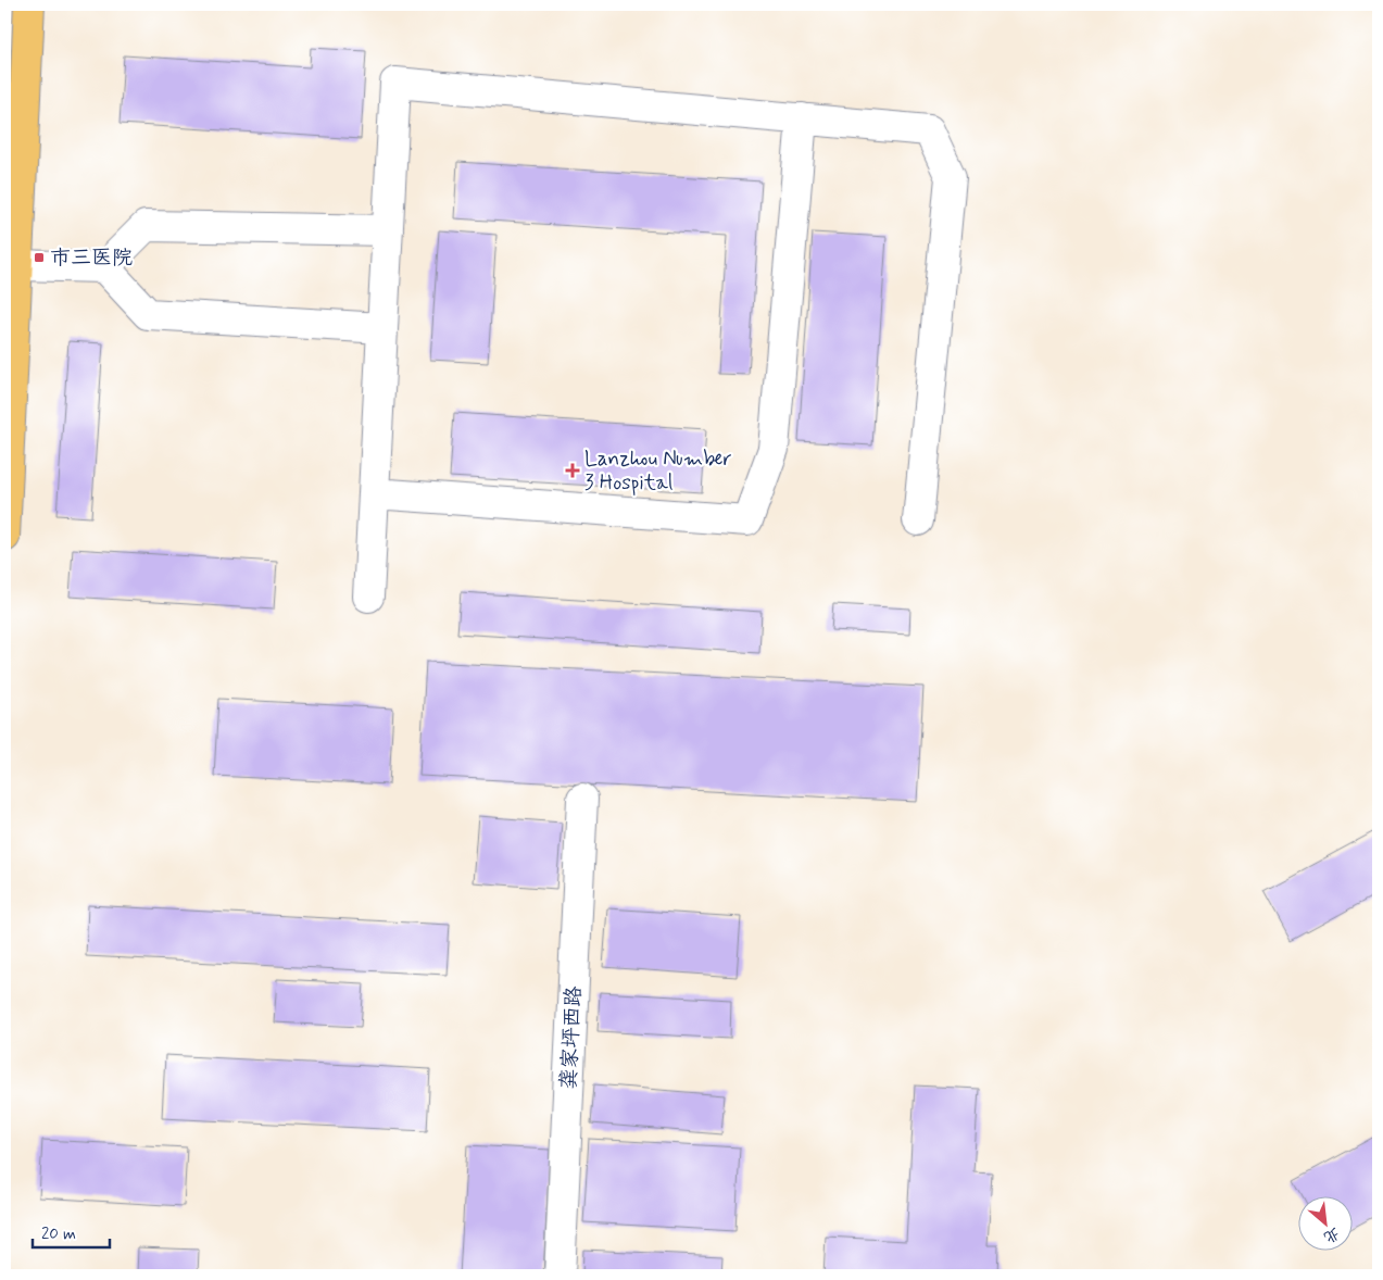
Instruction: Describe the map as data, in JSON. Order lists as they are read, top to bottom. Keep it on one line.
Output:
{"streets":{"street":["龚家坪西路"]},"places":{"transit":["市三医院"],"health":["Lanzhou Number 3 Hospital"]},"scale_bar":"20 m","north":"bottom right"}
